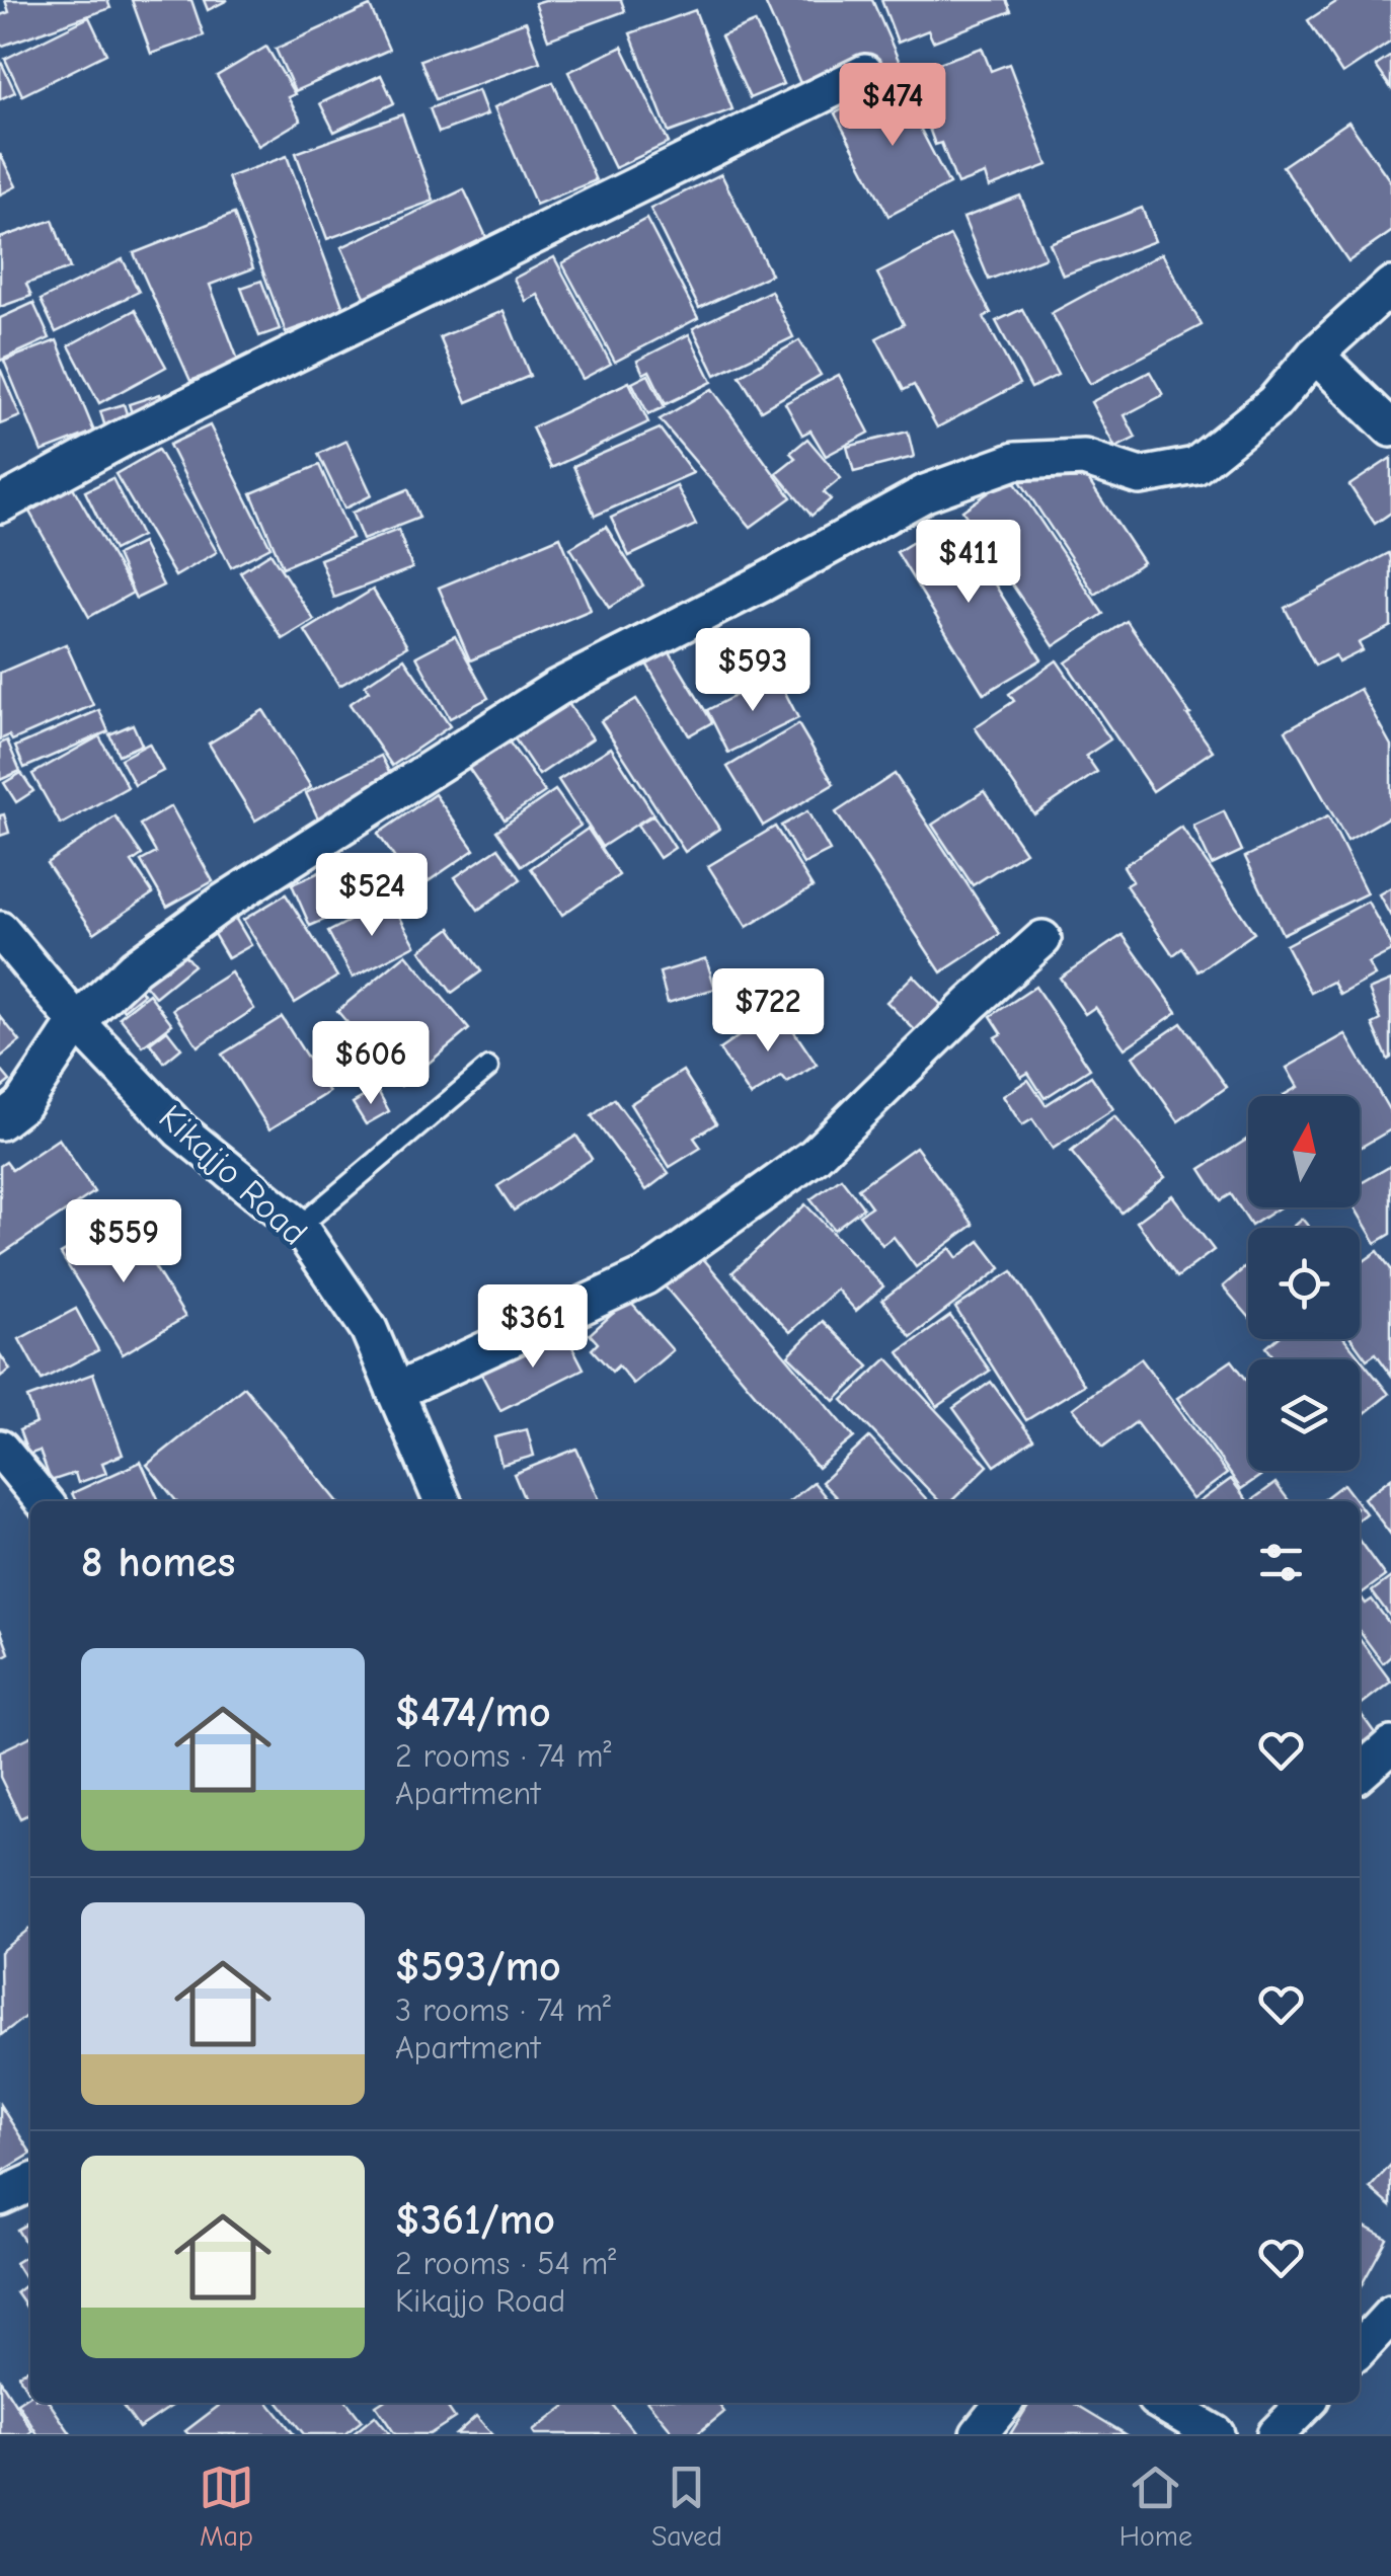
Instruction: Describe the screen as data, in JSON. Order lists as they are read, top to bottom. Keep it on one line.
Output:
{"streets":{"street":["Kikajjo Road"]},"north":"top","page":{"price":["$474","$411","$593","$524","$722","$606","$559","$361"],"heading":"8 homes","list":[{"name":"$474/mo","note":"2 rooms · 74 m² · Apartment"},{"name":"$593/mo","note":"3 rooms · 74 m² · Apartment"},{"name":"$361/mo","note":"2 rooms · 54 m² · Kikajjo Road"}],"tabs":["Map","Saved","Home"]}}
